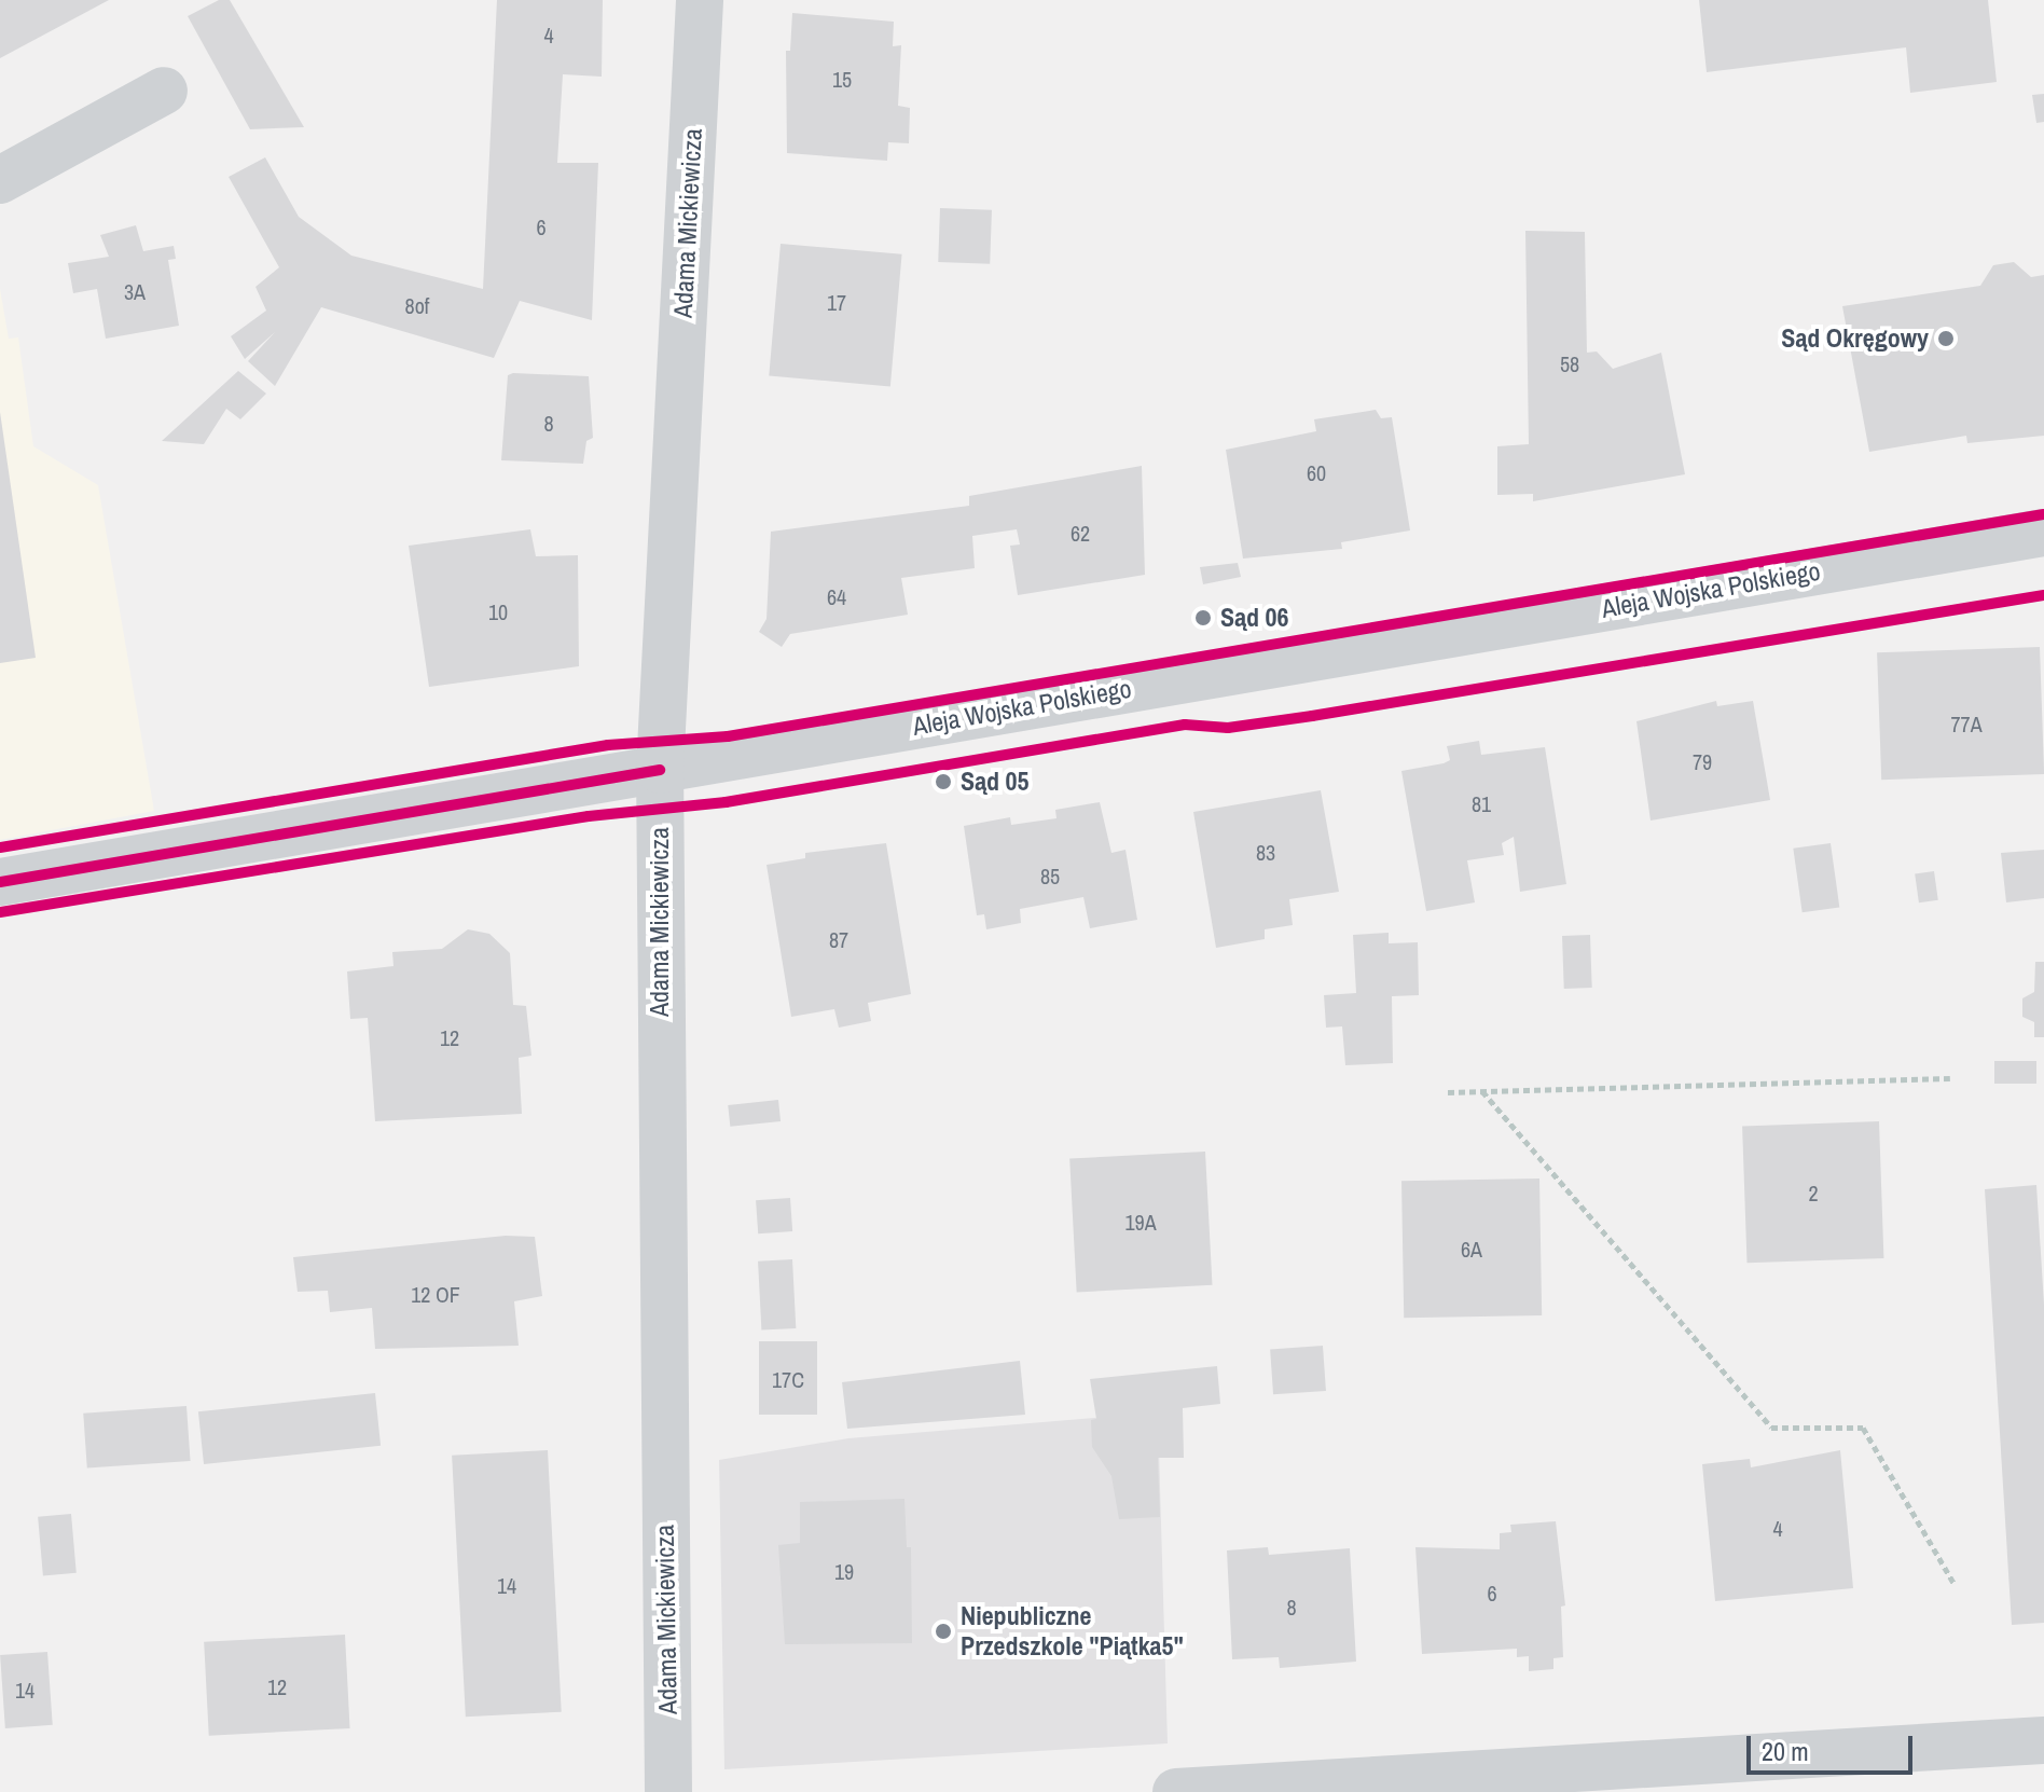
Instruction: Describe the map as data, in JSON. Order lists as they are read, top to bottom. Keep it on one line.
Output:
{"streets":{"street":["Adama Mickiewicza","Aleja Wojska Polskiego"]},"crossings":[["Adama Mickiewicza","Aleja Wojska Polskiego"]],"places":["Sąd Okręgowy","Sąd 06","Sąd 05","Niepubliczne Przedszkole \"Piątka5\""],"house_numbers":["4","15","6","3A","17","8of","58","8","60","62","64","10","77A","79","81","83","85","87","12","2","19A","6A","12 OF","17C","4","19","14","6","8","12","14"],"scale_bar":"20 m"}
